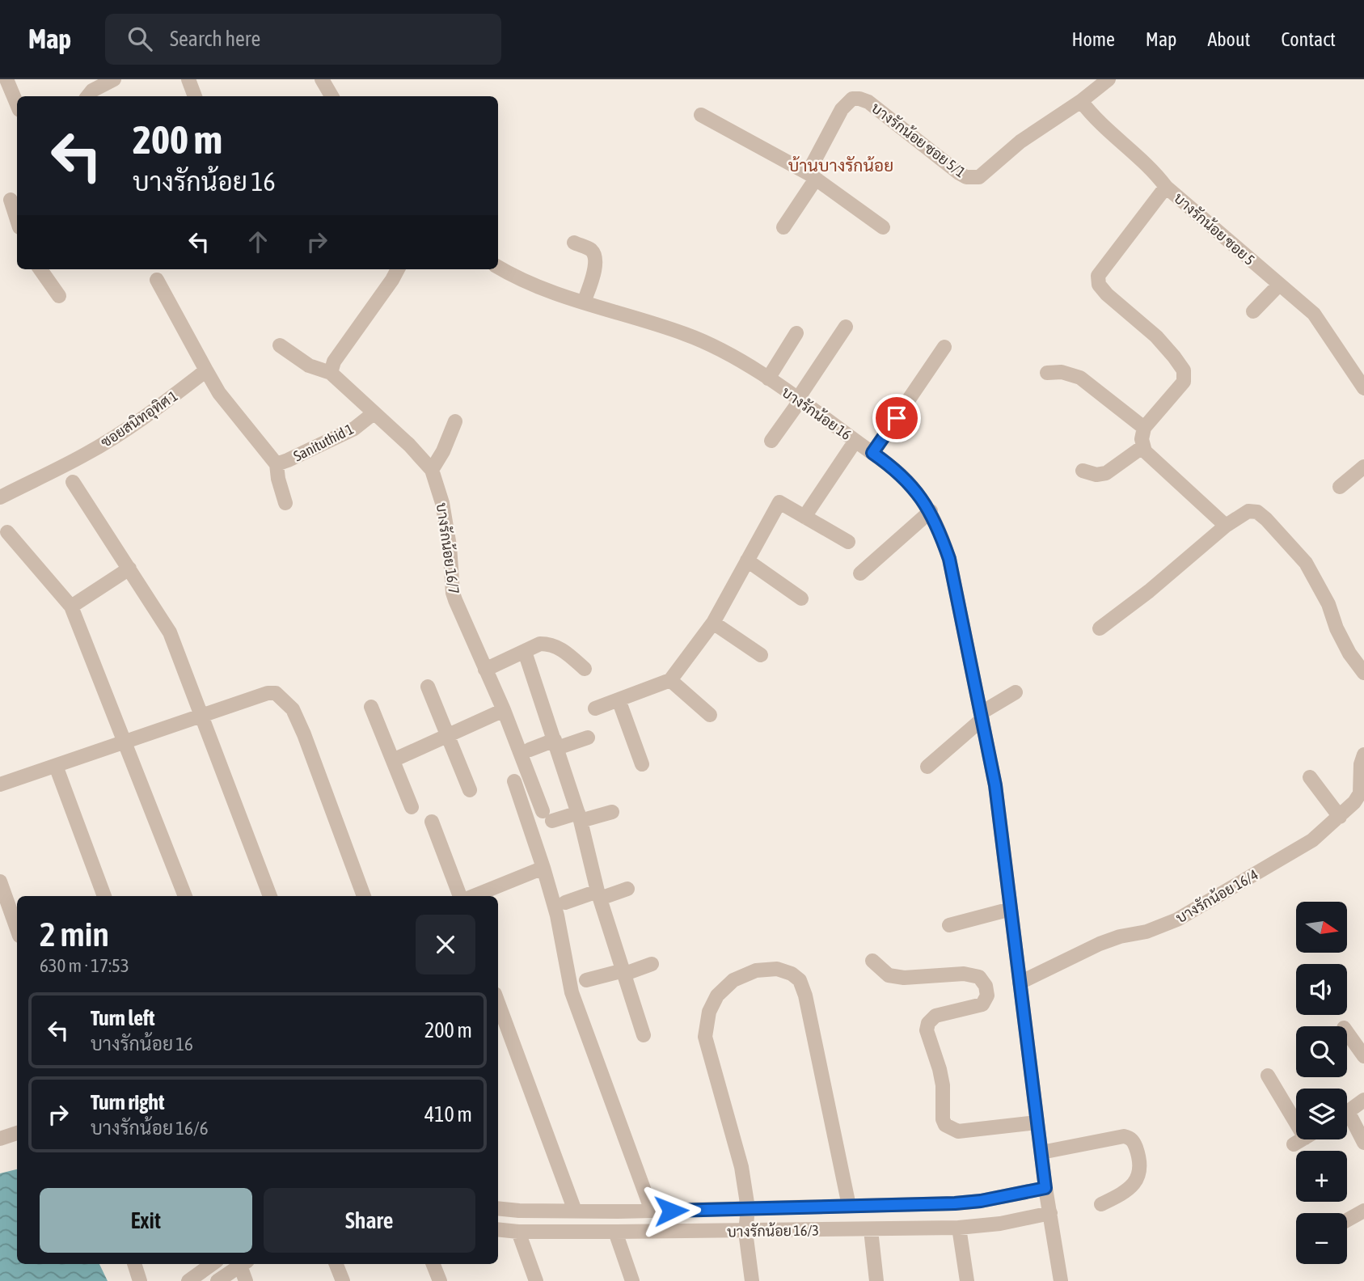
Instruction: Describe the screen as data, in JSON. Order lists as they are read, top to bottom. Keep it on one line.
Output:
{"streets":{"street":["บางรักน้อย ซอย 5/1","บางรักน้อย ซอย 5","บางรักน้อย 16","ซอยสนิทอุทิศ 1","Sanituthid 1","บางรักน้อย 16/7","บางรักน้อย 16/4","บางรักน้อย 16/3"]},"crossings":[["บางรักน้อย ซอย 5/1","บางรักน้อย ซอย 5"],["บางรักน้อย 16","บางรักน้อย 16/4"],["บางรักน้อย 16","บางรักน้อย 16/3"],["ซอยสนิทอุทิศ 1","Sanituthid 1"],["Sanituthid 1","บางรักน้อย 16/7"]],"districts":["บ้านบางรักน้อย"],"north":"right","page":{"header":"Map","search":"Search here","nav":["Home","Map","About","Contact"],"turn":["200 m","บางรักน้อย 16"],"heading":["2 min","630 m · 17:53"],"map_buttons":["+","−"],"list":[{"name":"Turn left","note":"บางรักน้อย 16","value":"200 m"},{"name":"Turn right","note":"บางรักน้อย 16/6","value":"410 m"}],"buttons":["Exit","Share"]}}
